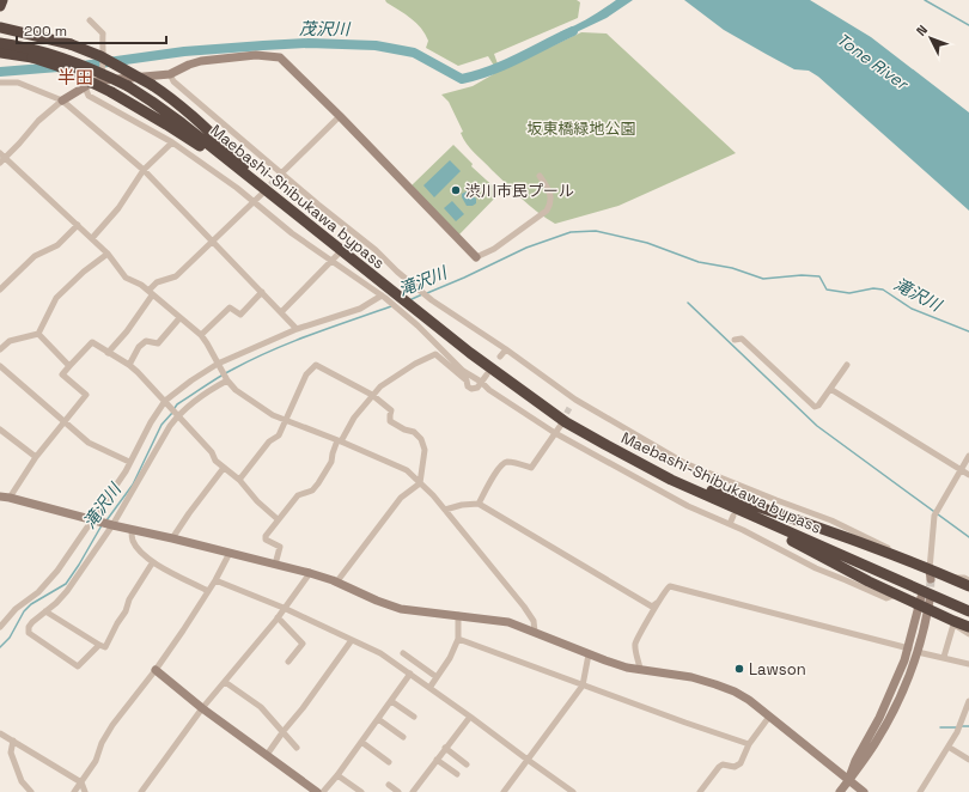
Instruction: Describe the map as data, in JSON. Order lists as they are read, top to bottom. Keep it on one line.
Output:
{"streets":{"highway":["Maebashi-Shibukawa bypass"]},"districts":["半田"],"water":["茂沢川","Tone River","滝沢川"],"parks":["坂東橋緑地公園"],"places":["渋川市民プール","Lawson"],"scale_bar":"200 m","north":"top left"}
